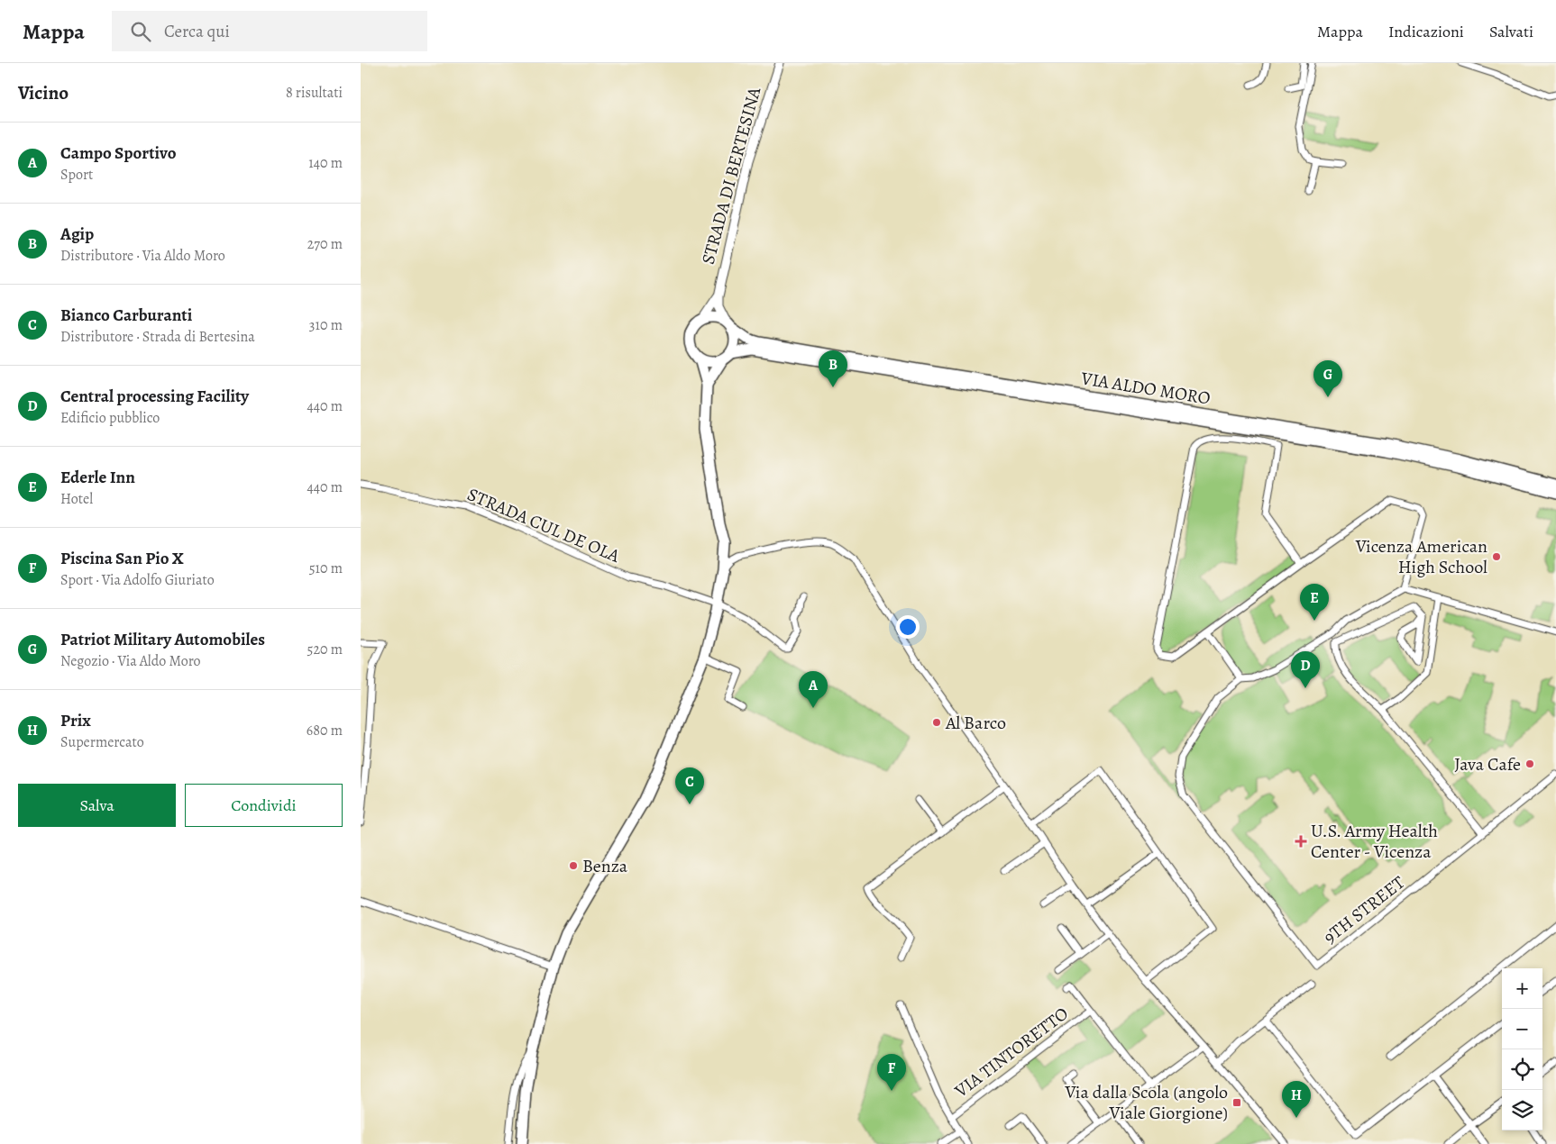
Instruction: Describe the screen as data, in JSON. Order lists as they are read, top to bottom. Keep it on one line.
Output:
{"streets":{"main road":["STRADA DI BERTESINA","VIA ALDO MORO"],"street":["STRADA CUL DE OLA","9TH STREET","VIA TINTORETTO"]},"crossings":[["STRADA DI BERTESINA","VIA ALDO MORO"],["STRADA DI BERTESINA","STRADA CUL DE OLA"]],"places":{"other":["Vicenza American High School","Al Barco","Java Cafe","Benza"],"health":["U.S. Army Health Center - Vicenza"],"transit":["Via dalla Scola (angolo Viale Giorgione)"]},"page":{"header":"Mappa","search":"Cerca qui","nav":["Mappa","Indicazioni","Salvati"],"heading":["Vicino","8 risultati"],"list":[{"mark":"A","name":"Campo Sportivo","note":"Sport","value":"140 m"},{"mark":"B","name":"Agip","note":"Distributore · Via Aldo Moro","value":"270 m"},{"mark":"C","name":"Bianco Carburanti","note":"Distributore · Strada di Bertesina","value":"310 m"},{"mark":"D","name":"Central processing Facility","note":"Edificio pubblico","value":"440 m"},{"mark":"E","name":"Ederle Inn","note":"Hotel","value":"440 m"},{"mark":"F","name":"Piscina San Pio X","note":"Sport · Via Adolfo Giuriato","value":"510 m"},{"mark":"G","name":"Patriot Military Automobiles","note":"Negozio · Via Aldo Moro","value":"520 m"},{"mark":"H","name":"Prix","note":"Supermercato","value":"680 m"}],"pins":["B","G","E","D","A","C","F","H"],"buttons":["Salva","Condividi"],"map_buttons":["+","−"]}}
